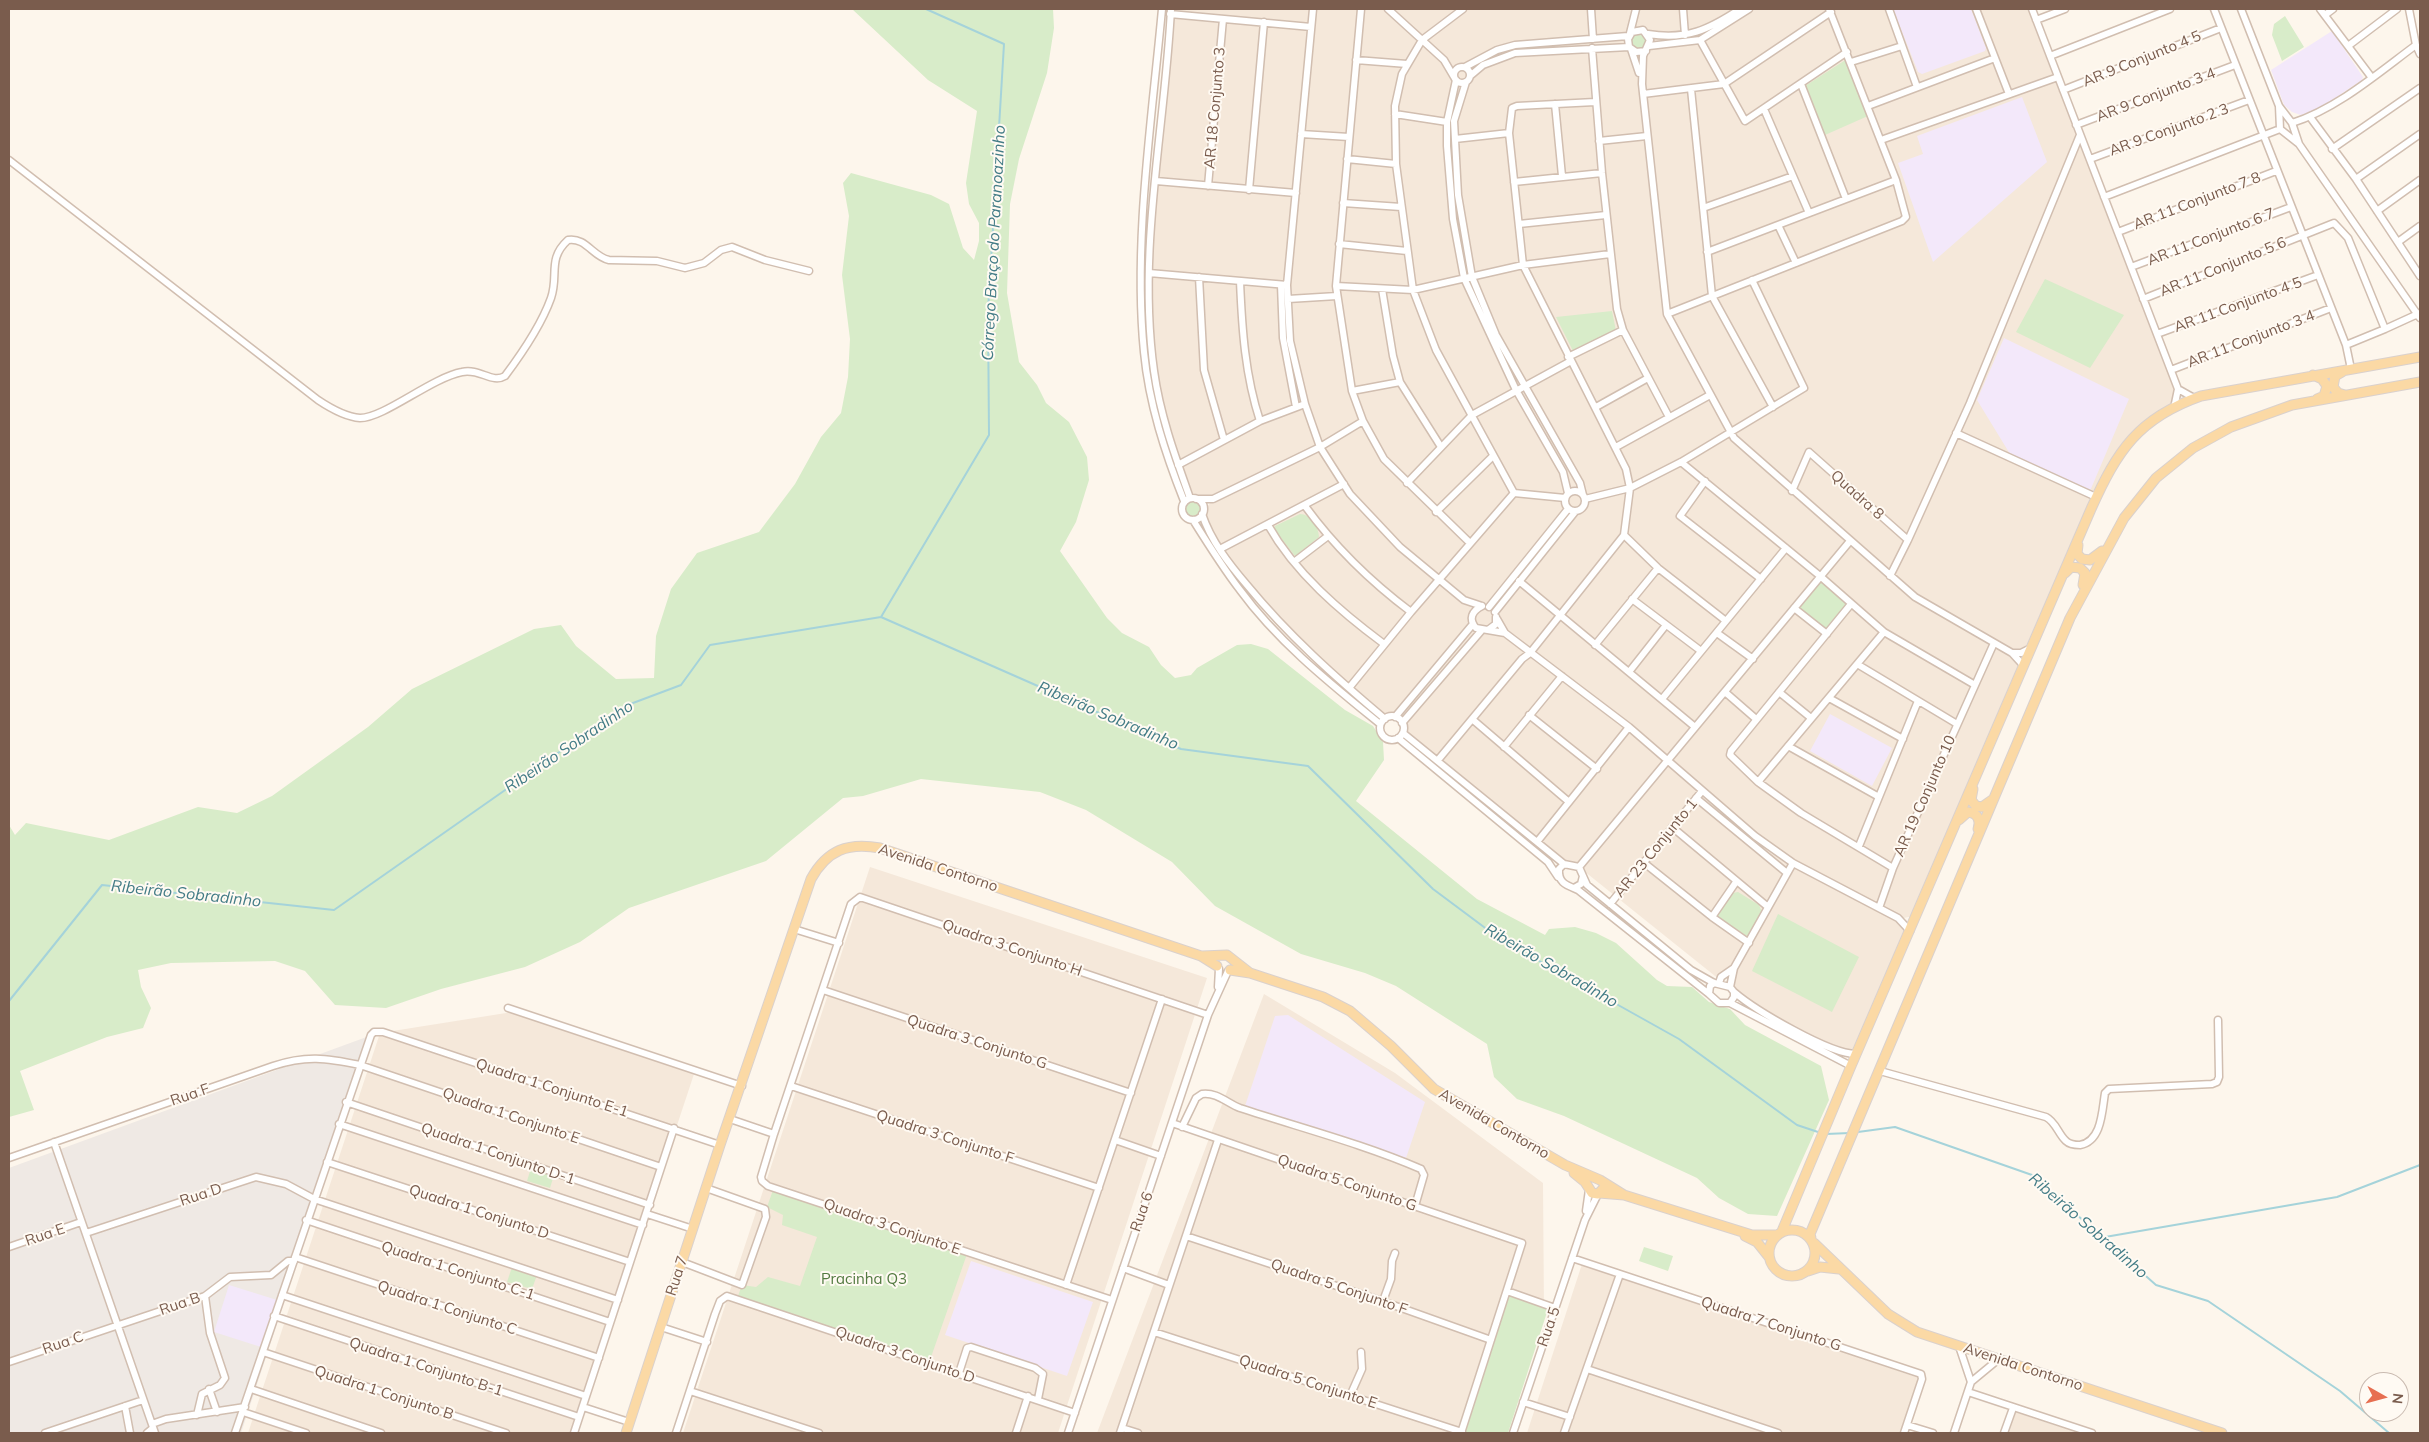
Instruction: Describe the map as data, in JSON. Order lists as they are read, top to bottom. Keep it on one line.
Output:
{"streets":{"main road":["Avenida Contorno","Rua 7"],"street":["AR 9 Conjunto 4 5","AR 9 Conjunto 3 4","AR 18 Conjunto 3","AR 9 Conjunto 2 3","AR 11 Conjunto 7 8","AR 11 Conjunto 6 7","AR 11 Conjunto 5 6","AR 11 Conjunto 4 5","AR 11 Conjunto 3 4","Quadra 8","AR 19 Conjunto 10","AR 23 Conjunto 1","Quadra 3 Conjunto H","Quadra 3 Conjunto G","Quadra 1 Conjunto E-1","Rua F","Quadra 1 Conjunto E","Quadra 3 Conjunto F","Quadra 1 Conjunto D-1","Quadra 5 Conjunto G","Rua D","Quadra 1 Conjunto D","Rua 6","Quadra 3 Conjunto E","Rua E","Quadra 1 Conjunto C-1","Quadra 5 Conjunto F","Rua B","Quadra 1 Conjunto C","Quadra 7 Conjunto G","Rua 5","Rua C","Quadra 3 Conjunto D","Quadra 1 Conjunto B-1","Quadra 5 Conjunto E","Quadra 1 Conjunto B"]},"crossings":[["Avenida Contorno","Rua 6"],["Avenida Contorno","Rua 7"],["Avenida Contorno","Rua 5"],["Quadra 3 Conjunto H","Rua 6"],["Quadra 1 Conjunto E-1","Rua F"],["Quadra 1 Conjunto E-1","Quadra 1 Conjunto E"],["Quadra 1 Conjunto E-1","Rua 7"],["Rua F","Quadra 1 Conjunto E"],["Quadra 5 Conjunto G","Rua 6"],["Rua D","Quadra 1 Conjunto C-1"],["Rua 6","Quadra 3 Conjunto E"],["Rua 6","Quadra 3 Conjunto D"],["Rua B","Quadra 1 Conjunto C"],["Rua B","Rua C"],["Quadra 7 Conjunto G","Rua 5"]],"water":["Córrego Braço do Paranoazinho","Ribeirão Sobradinho"],"parks":["Pracinha Q3"],"north":"right"}
